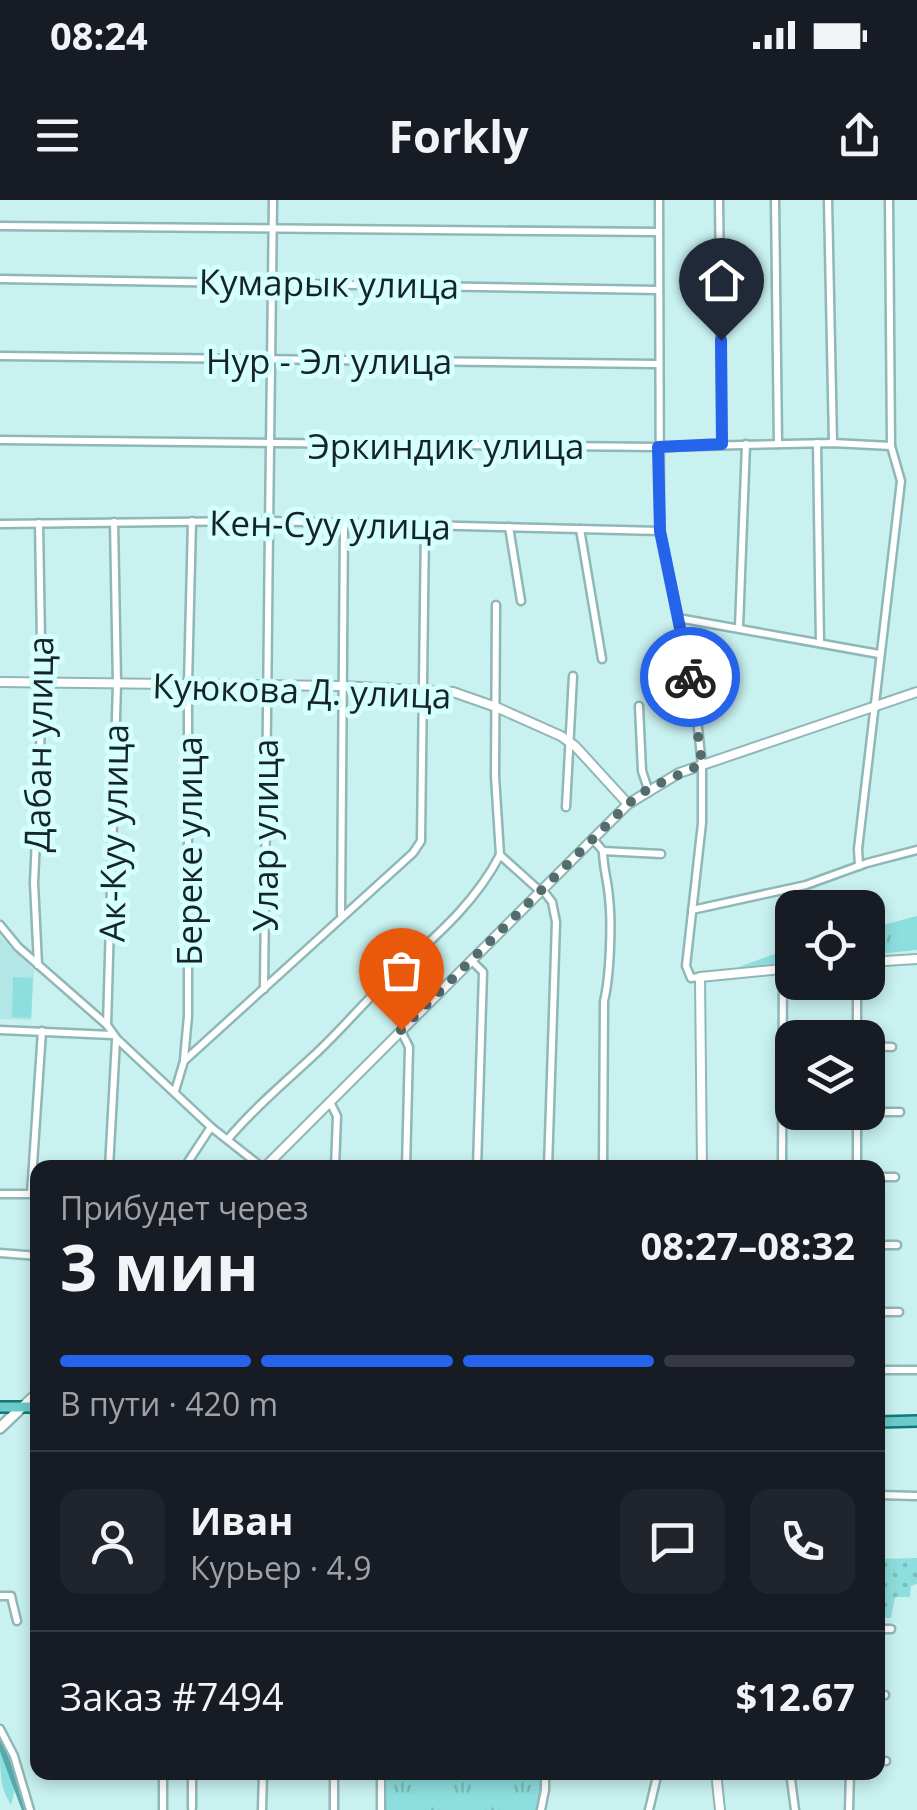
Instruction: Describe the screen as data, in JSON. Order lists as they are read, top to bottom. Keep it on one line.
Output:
{"streets":{"street":["Кумарык улица","Нур - Эл улица","Эркиндик улица","Кен-Суу улица","Куюкова Д. улица","Дабан улица","Ак-Куу улица","Улар улица","Береке улица"]},"crossings":[["Кумарык улица","Улар улица"],["Нур - Эл улица","Улар улица"],["Эркиндик улица","Улар улица"],["Кен-Суу улица","Дабан улица"],["Кен-Суу улица","Ак-Куу улица"],["Кен-Суу улица","Улар улица"],["Кен-Суу улица","Береке улица"],["Куюкова Д. улица","Дабан улица"],["Куюкова Д. улица","Ак-Куу улица"],["Куюкова Д. улица","Улар улица"],["Куюкова Д. улица","Береке улица"]],"page":{"status":"08:24","header":"Forkly","heading":["3 мин","Прибудет через","08:27–08:32"],"panel":["Иван","Курьер · 4.9","Заказ #7494","$12.67"],"bar":"В пути · 420 m"}}
